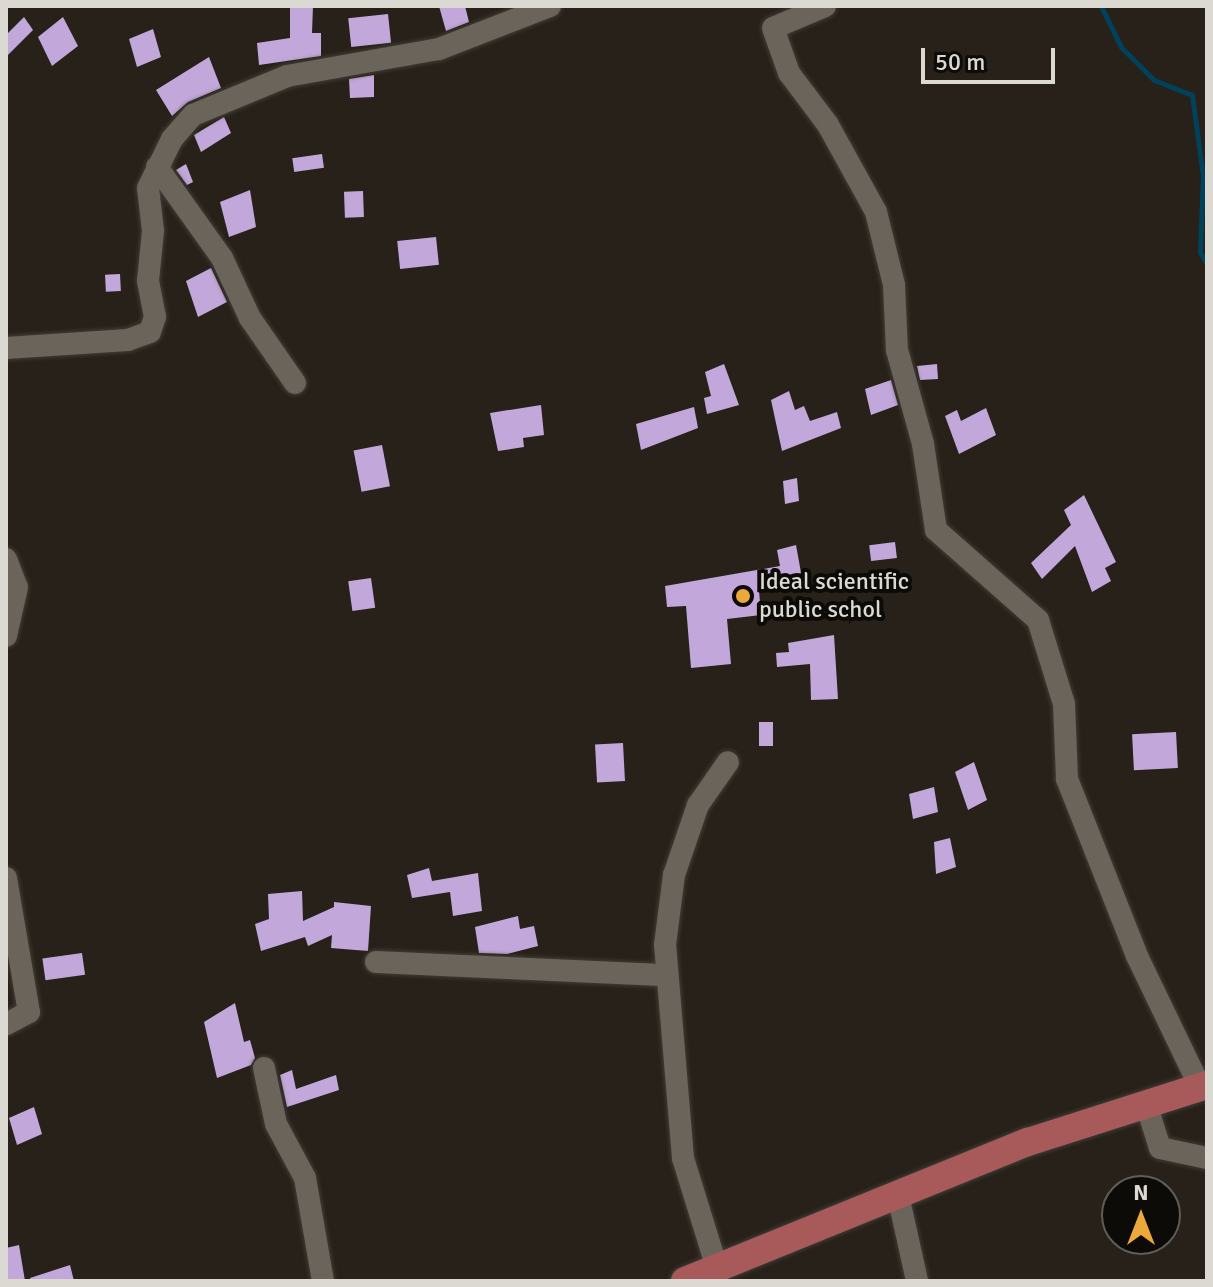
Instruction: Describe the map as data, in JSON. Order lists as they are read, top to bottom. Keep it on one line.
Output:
{"places":["Ideal scientific public schol"],"scale_bar":"50 m","north":"top"}
